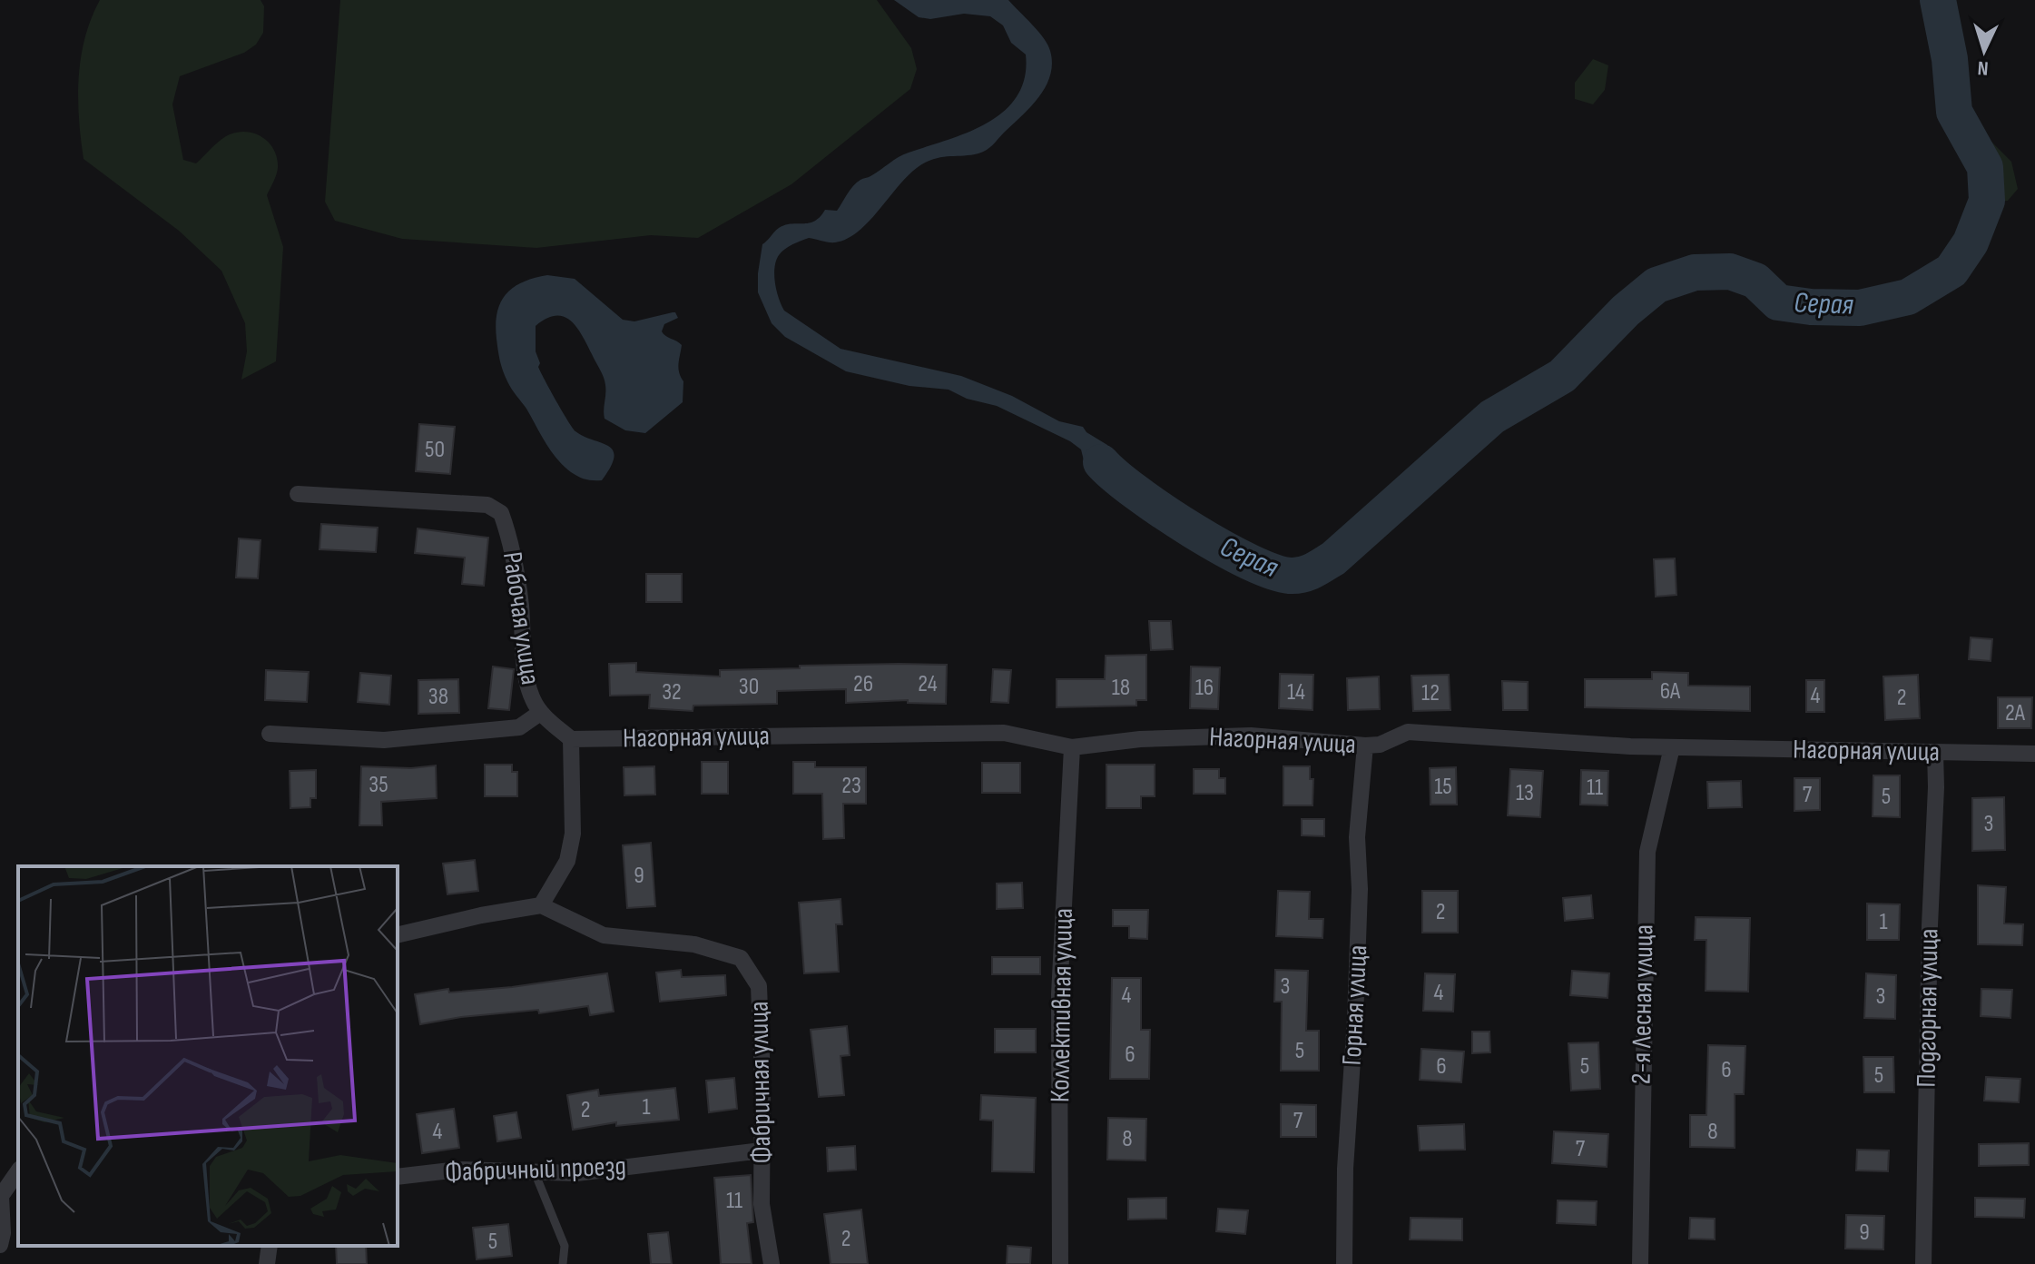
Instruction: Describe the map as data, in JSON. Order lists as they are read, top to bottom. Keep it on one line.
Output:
{"streets":{"street":["Рабочая улица","Нагорная улица","2-я Лесная улица","Коллективная улица","Горная улица","Подгорная улица","Фабричная улица","Фабричный проезд"]},"crossings":[["Рабочая улица","Нагорная улица"],["Нагорная улица","2-я Лесная улица"],["Нагорная улица","Коллективная улица"],["Нагорная улица","Горная улица"],["Нагорная улица","Подгорная улица"],["Фабричная улица","Фабричный проезд"]],"water":["Серая"],"house_numbers":["50","26","24","30","18","16","6А","32","14","12","4","38","2","2А","35","23","15","11","13","7","5","3","9","2","1","3","4","4","3","5","6","6","5","6","5","1","2","7","4","8","8","7","11","9","2","5"],"north":"bottom"}
